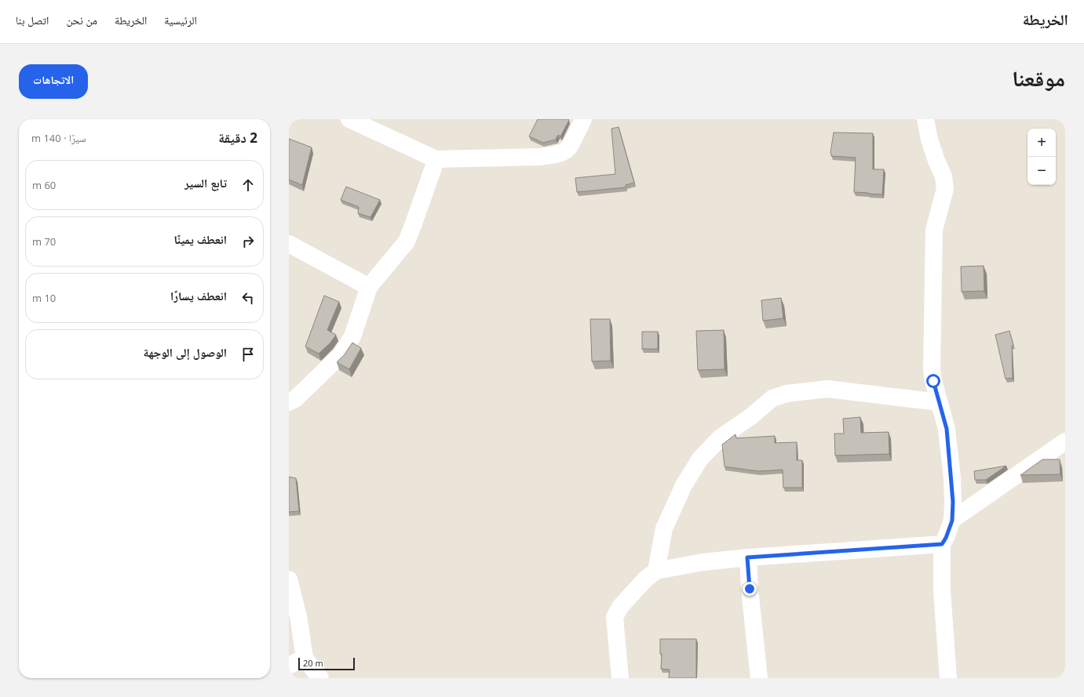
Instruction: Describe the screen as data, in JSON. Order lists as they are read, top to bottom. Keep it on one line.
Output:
{"scale_bar":"20 m","page":{"header":"الخريطة","nav":["الرئيسية","الخريطة","من نحن","اتصل بنا"],"title":"موقعنا","buttons":"الاتجاهات","heading":["2 دقيقة","سيرًا · 140 m"],"map_buttons":["+","−"],"list":[["تابع السير","60 m"],["انعطف يمينًا","70 m"],["انعطف يسارًا","10 m"],"الوصول إلى الوجهة"],"scale":"20 m"}}
